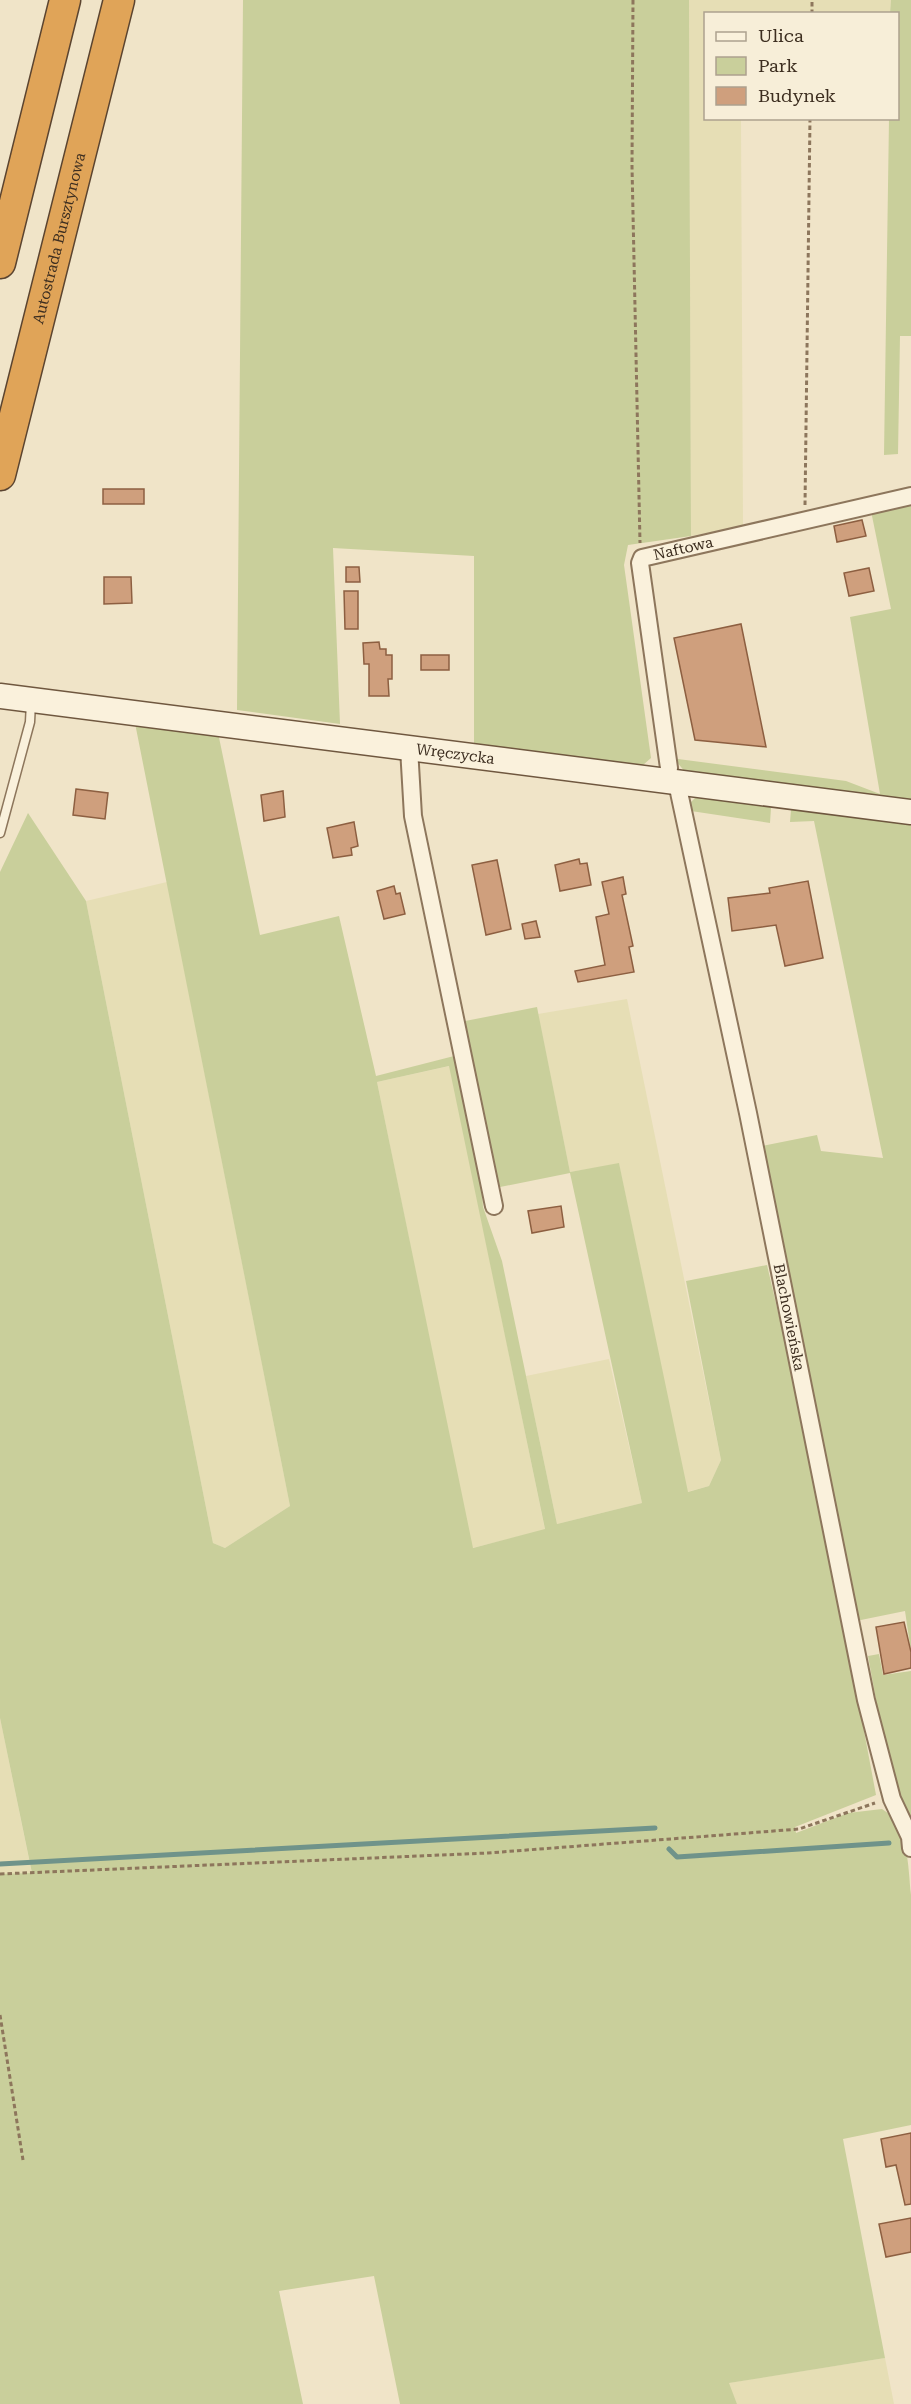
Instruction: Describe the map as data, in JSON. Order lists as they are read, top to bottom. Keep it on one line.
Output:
{"streets":{"highway":["Autostrada Bursztynowa"],"main road":["Wręczycka"],"street":["Naftowa","Blachowieńska"]},"crossings":[["Naftowa","Wręczycka"],["Naftowa","Blachowieńska"],["Wręczycka","Blachowieńska"]],"legend":["Ulica","Park","Budynek"]}
